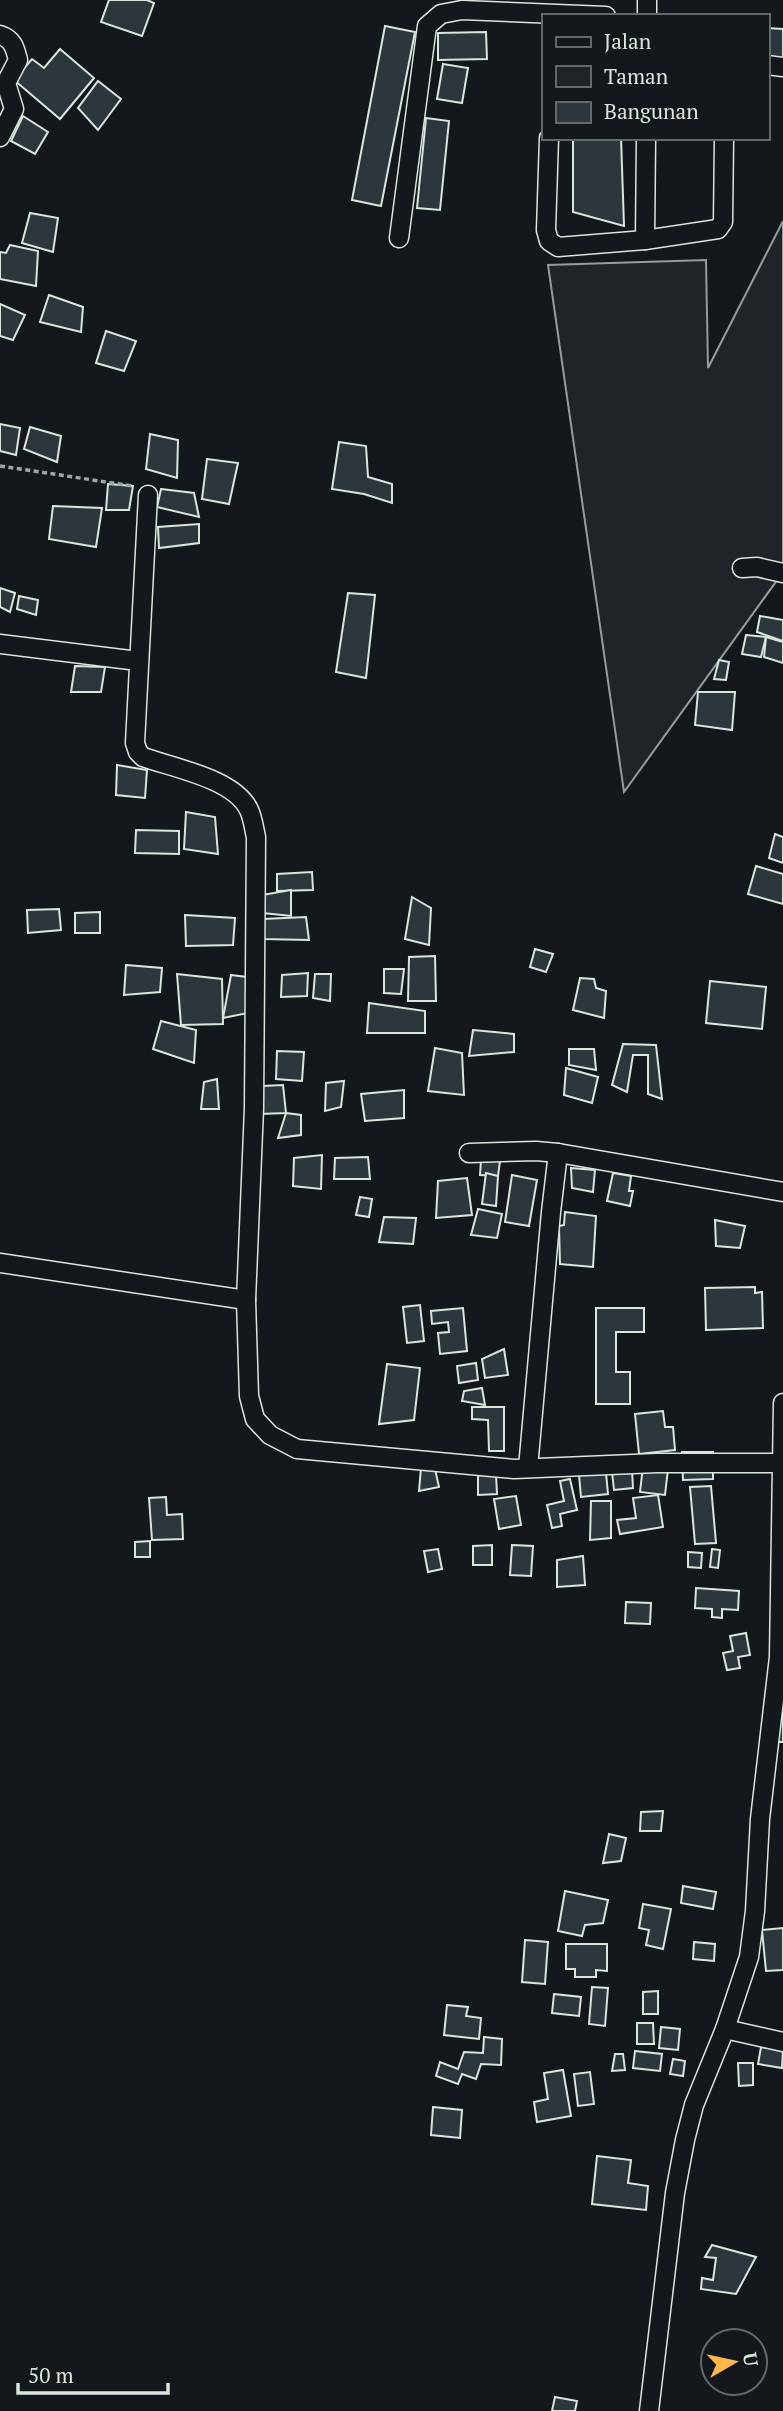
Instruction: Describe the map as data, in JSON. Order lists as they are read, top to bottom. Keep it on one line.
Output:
{"legend":["Jalan","Taman","Bangunan"],"scale_bar":"50 m","north":"right"}
